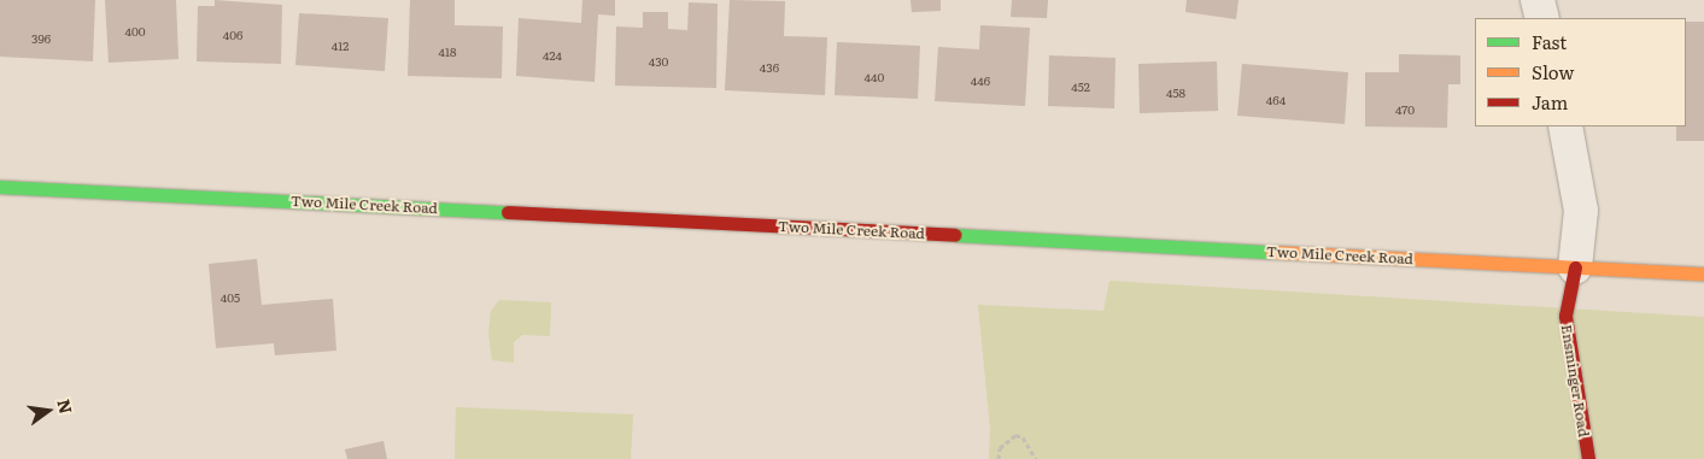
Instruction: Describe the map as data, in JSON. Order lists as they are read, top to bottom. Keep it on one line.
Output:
{"streets":{"street":["Two Mile Creek Road","Ensminger Road"]},"crossings":[["Two Mile Creek Road","Ensminger Road"]],"house_numbers":["400","406","396","412","418","424","430","436","440","446","452","458","464","470","405"],"legend":["Fast","Slow","Jam"],"north":"right"}
